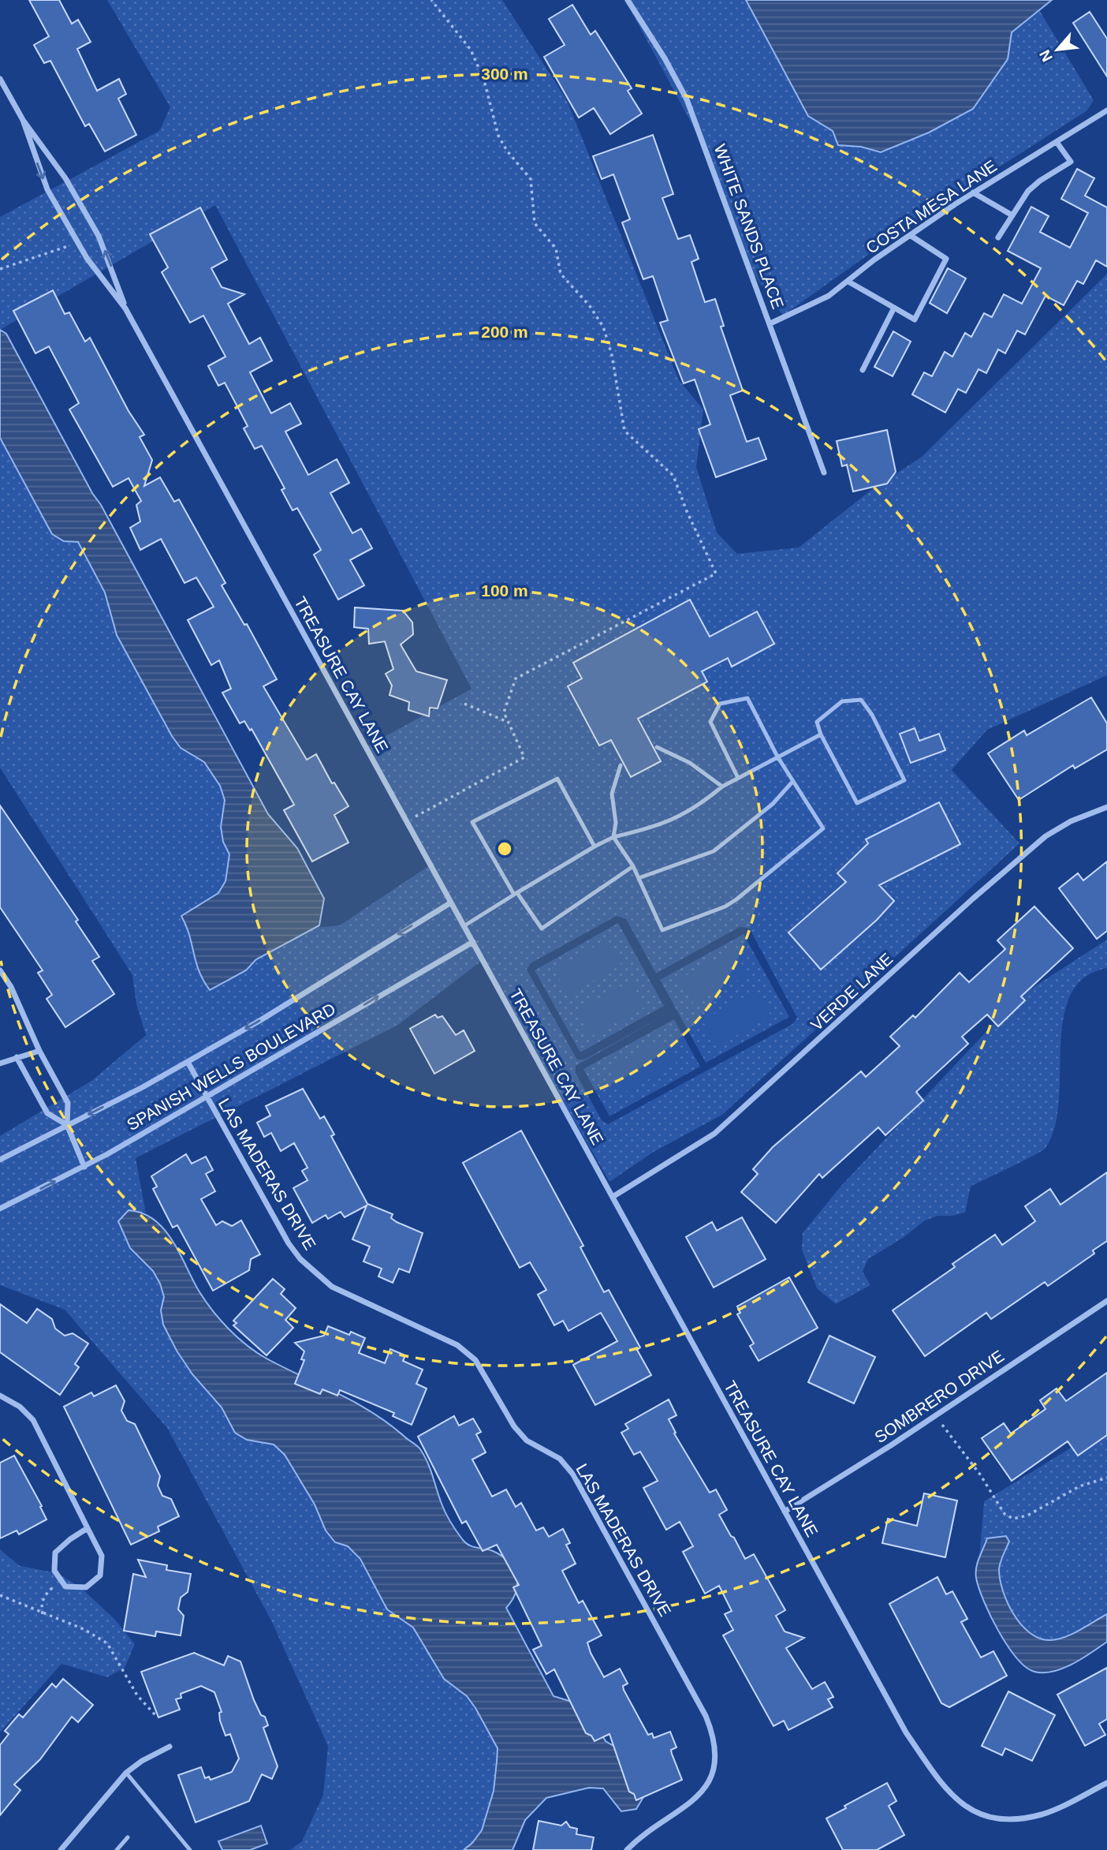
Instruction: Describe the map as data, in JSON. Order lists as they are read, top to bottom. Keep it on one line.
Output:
{"streets":{"street":["COSTA MESA LANE","WHITE SANDS PLACE","TREASURE CAY LANE","VERDE LANE","SPANISH WELLS BOULEVARD","LAS MADERAS DRIVE","SOMBRERO DRIVE"]},"crossings":[["COSTA MESA LANE","WHITE SANDS PLACE"],["TREASURE CAY LANE","VERDE LANE"],["TREASURE CAY LANE","SPANISH WELLS BOULEVARD"],["TREASURE CAY LANE","SOMBRERO DRIVE"],["SPANISH WELLS BOULEVARD","LAS MADERAS DRIVE"]],"north":"bottom left","rings":["300 m","200 m","100 m"]}
